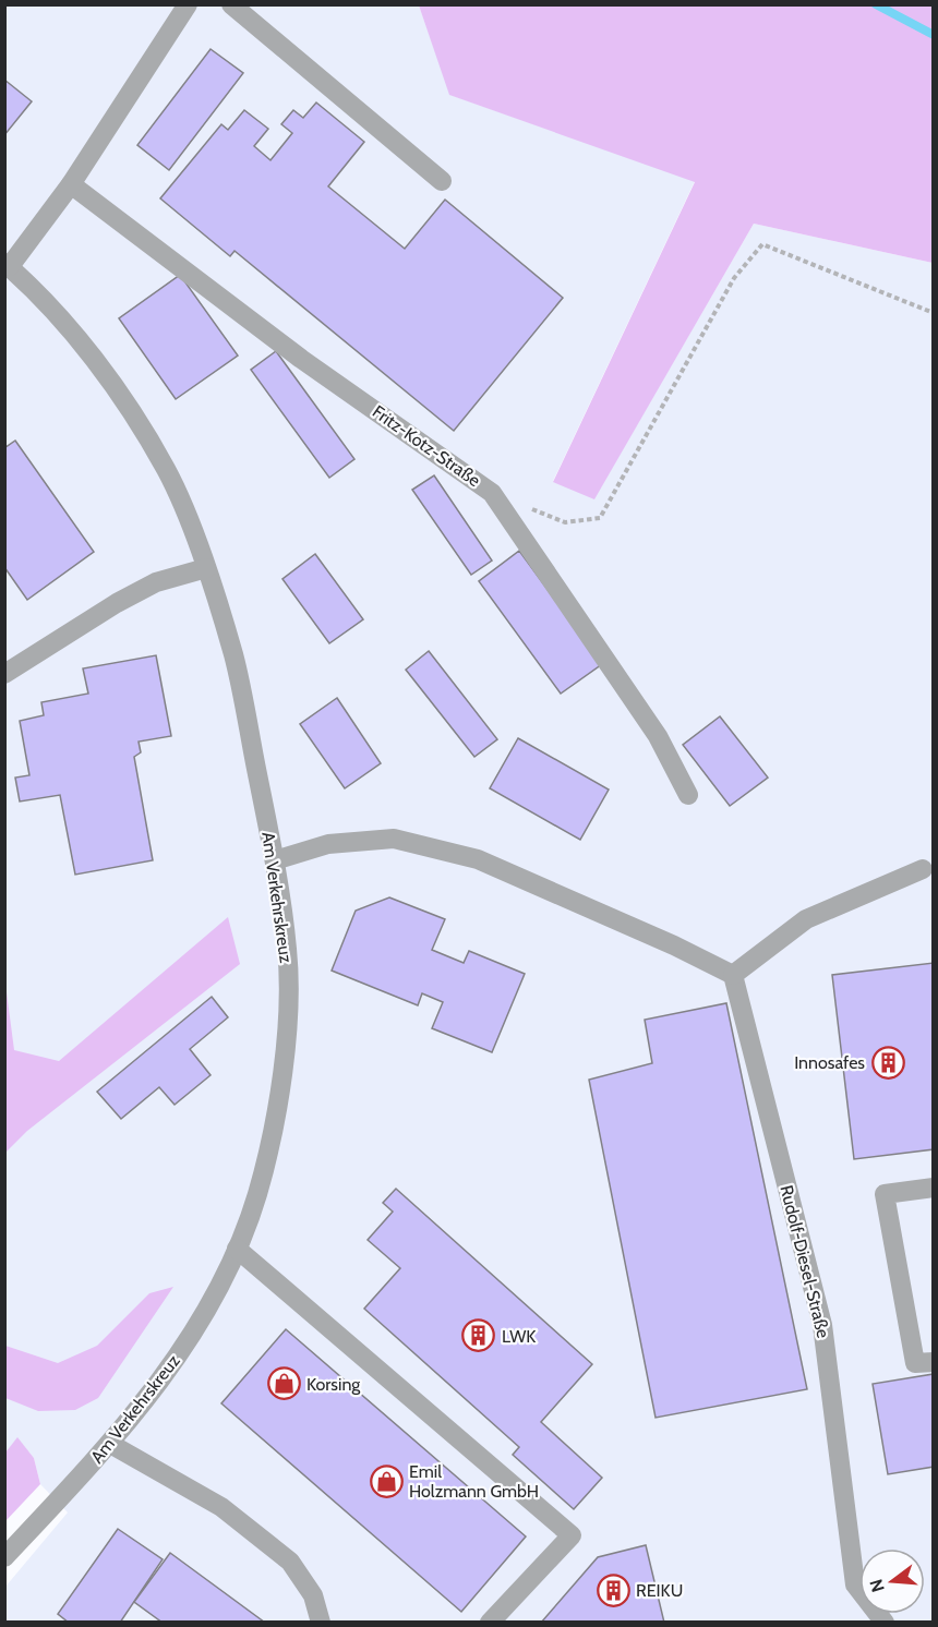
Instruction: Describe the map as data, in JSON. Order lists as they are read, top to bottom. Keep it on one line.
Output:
{"streets":{"street":["Fritz-Kotz-Straße","Am Verkehrskreuz","Rudolf-Diesel-Straße"]},"places":{"building":["Innosafes","LWK","REIKU"],"shop":["Korsing","Emil Holzmann GmbH"]},"north":"left"}
